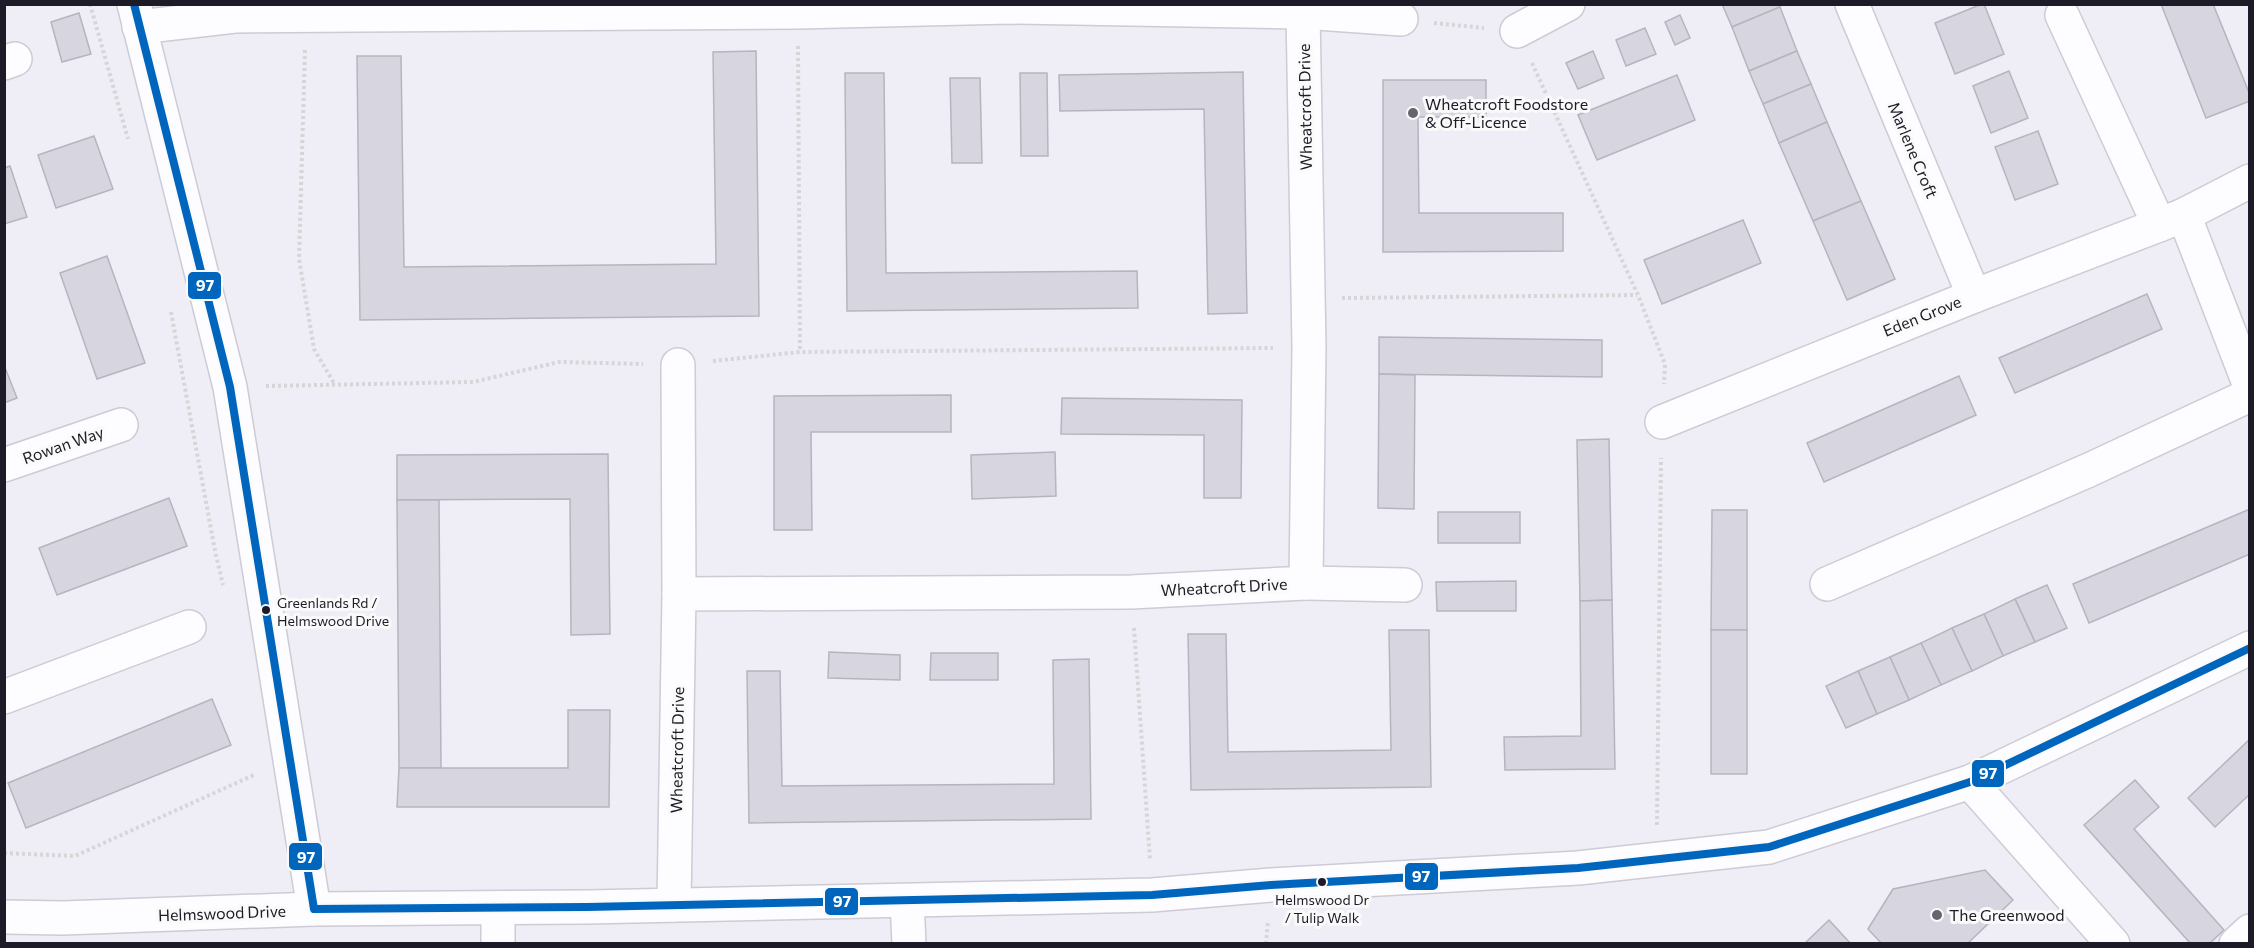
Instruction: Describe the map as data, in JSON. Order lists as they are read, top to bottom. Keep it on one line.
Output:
{"streets":{"street":["Wheatcroft Drive","Marlene Croft","Eden Grove","Rowan Way","Helmswood Drive"]},"crossings":[["Wheatcroft Drive","Helmswood Drive"],["Marlene Croft","Eden Grove"]],"places":["Wheatcroft Foodstore & Off-Licence","Greenlands Rd / Helmswood Drive","Helmswood Dr / Tulip Walk","The Greenwood"],"lines":["transit line 97"]}
